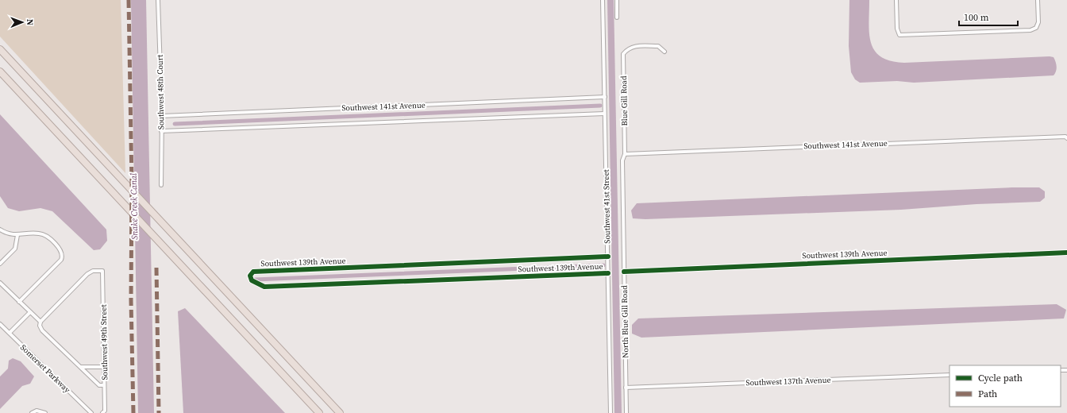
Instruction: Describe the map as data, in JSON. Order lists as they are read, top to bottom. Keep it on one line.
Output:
{"streets":{"street":["Southwest 48th Court","Blue Gill Road","Southwest 141st Avenue","Southwest 41st Street","Southwest 139th Avenue","North Blue Gill Road","Southwest 49th Street","Somerset Parkway","Southwest 137th Avenue"]},"crossings":[["Southwest 48th Court","Southwest 141st Avenue"],["Blue Gill Road","Southwest 141st Avenue"],["Blue Gill Road","North Blue Gill Road"],["Southwest 141st Avenue","Southwest 41st Street"],["Southwest 141st Avenue","North Blue Gill Road"],["Southwest 41st Street","Southwest 139th Avenue"],["Southwest 139th Avenue","North Blue Gill Road"],["North Blue Gill Road","Southwest 137th Avenue"]],"water":["Snake Creek Canal"],"legend":["Cycle path","Path"],"scale_bar":"100 m","north":"right"}
